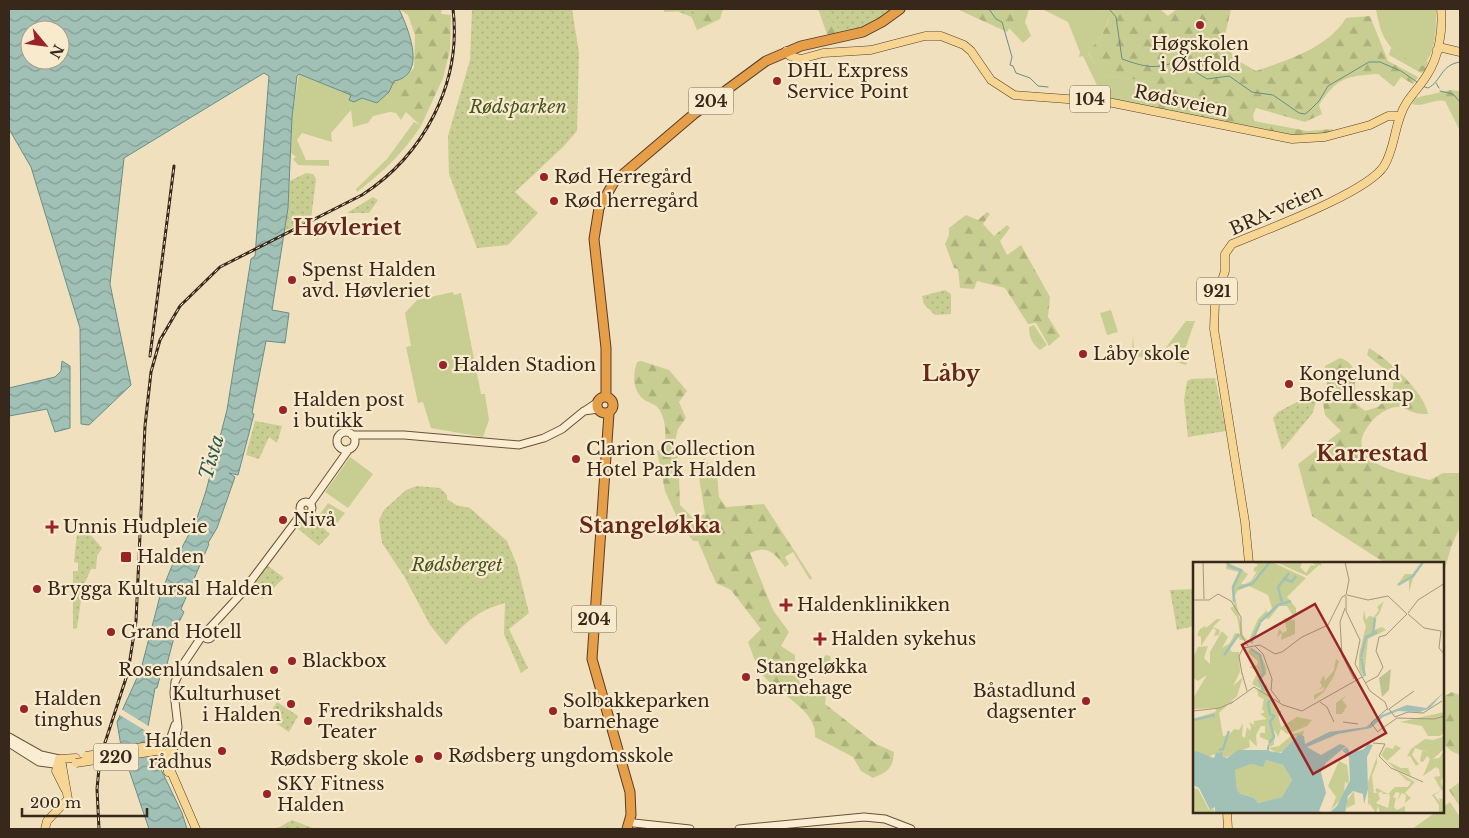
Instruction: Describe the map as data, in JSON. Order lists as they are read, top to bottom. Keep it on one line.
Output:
{"streets":{"highway":["204"],"main road":["104","Rødsveien","BRA-veien","921","220"]},"crossings":[["204","Rødsveien"],["Rødsveien","BRA-veien"]],"districts":["Høvleriet","Låby","Karrestad","Stangeløkka"],"water":["Tista"],"parks":["Rødsparken","Rødsberget"],"places":{"other":["Høgskolen i Østfold","DHL Express Service Point","Rød Herregård","Rød herregård","Spenst Halden avd. Høvleriet","Låby skole","Halden Stadion","Kongelund Bofellesskap","Halden post i butikk","Clarion Collection Hotel Park Halden","Nivå","Brygga Kultursal Halden","Grand Hotell","Blackbox","Rosenlundsalen","Stangeløkka barnehage","Båstadlund dagsenter","Kulturhuset i Halden","Halden tinghus","Solbakkeparken barnehage","Fredrikshalds Teater","Halden rådhus","Rødsberg ungdomsskole","Rødsberg skole","SKY Fitness Halden"],"health":["Unnis Hudpleie","Haldenklinikken","Halden sykehus"],"transit":["Halden"]},"scale_bar":"200 m","north":"bottom right"}
